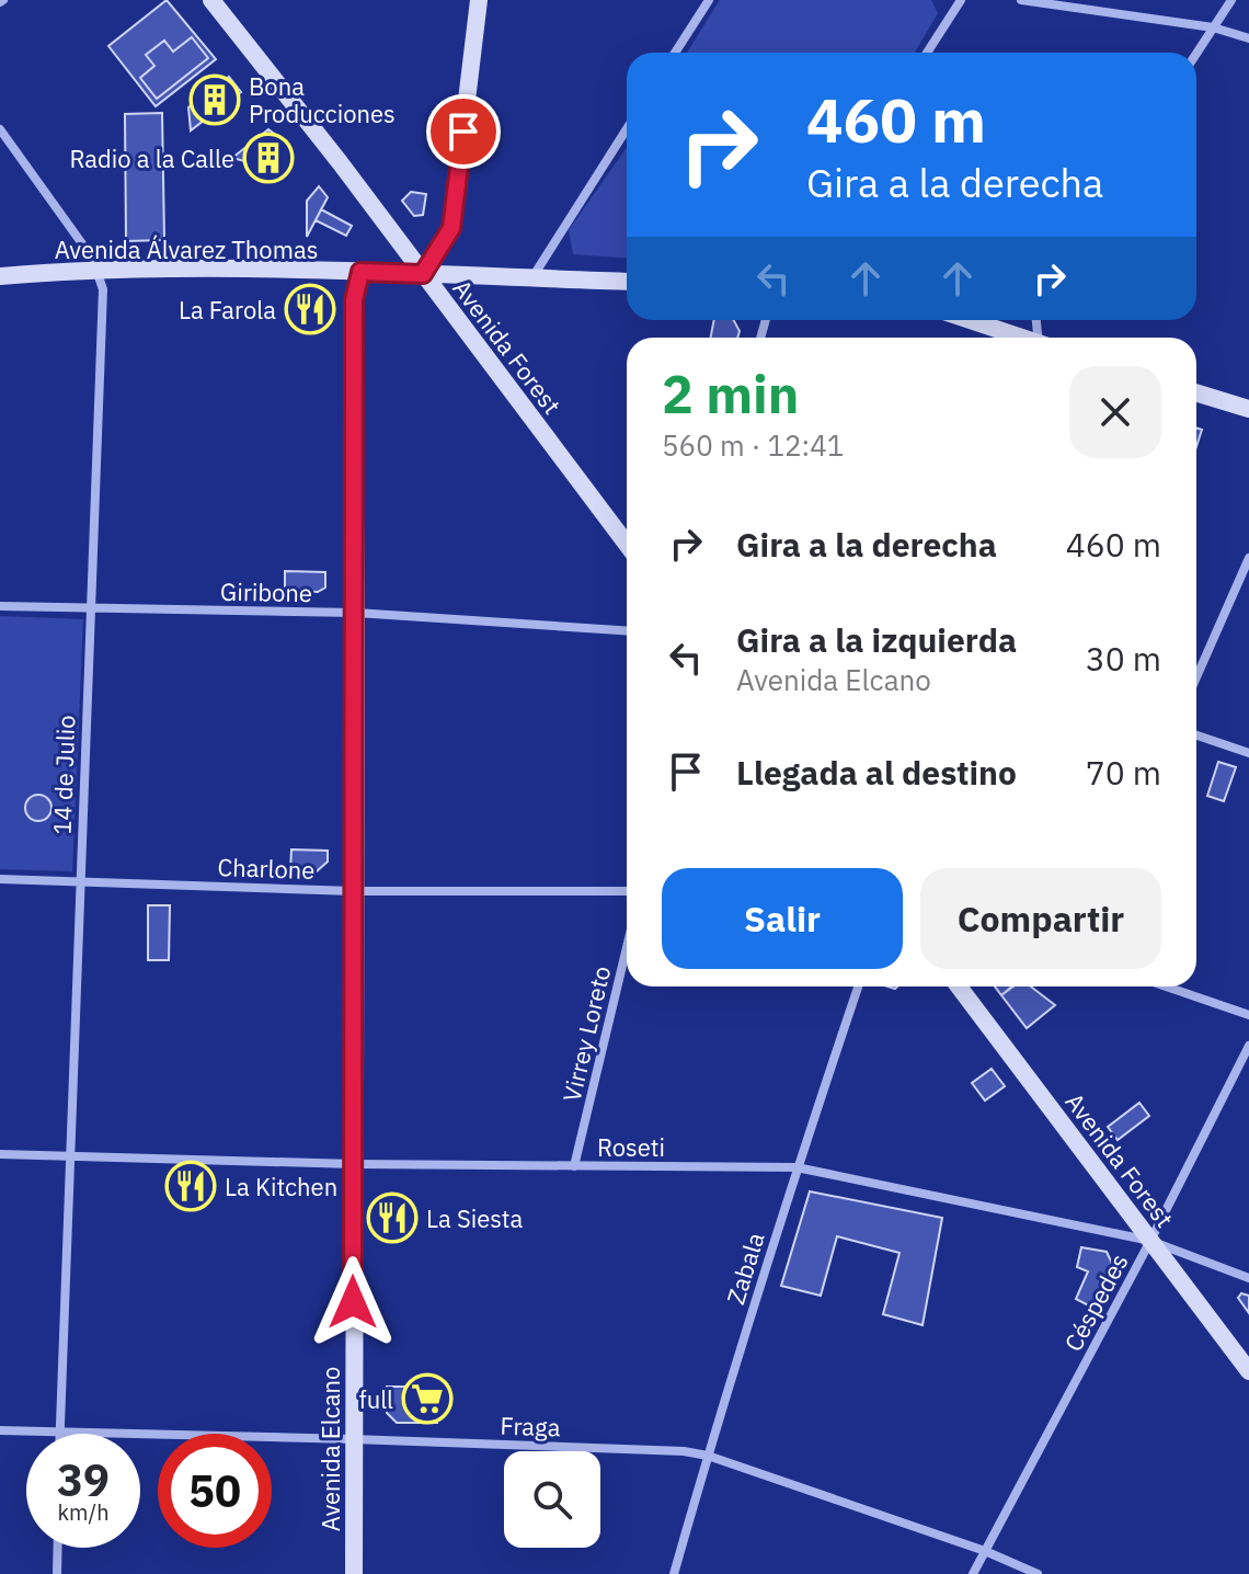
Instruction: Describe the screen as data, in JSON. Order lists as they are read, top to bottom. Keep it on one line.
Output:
{"streets":{"main road":["Avenida Álvarez Thomas","Avenida Forest","Avenida Elcano"],"street":["Giribone","14 de Julio","Charlone","Virrey Loreto","Roseti","Zabala","Céspedes","Fraga"]},"crossings":[["Avenida Álvarez Thomas","Avenida Forest"],["Avenida Álvarez Thomas","14 de Julio"],["Avenida Álvarez Thomas","Avenida Elcano"],["Avenida Forest","Roseti"],["Avenida Forest","Céspedes"],["Giribone","14 de Julio"],["Giribone","Avenida Elcano"],["14 de Julio","Charlone"],["14 de Julio","Roseti"],["14 de Julio","Fraga"],["Charlone","Avenida Elcano"],["Virrey Loreto","Roseti"],["Roseti","Zabala"],["Roseti","Céspedes"],["Roseti","Avenida Elcano"],["Zabala","Fraga"],["Céspedes","Fraga"],["Fraga","Avenida Elcano"]],"places":{"building":["Bona Producciones","Radio a la Calle"],"restaurant":["La Farola","La Kitchen","La Siesta"],"supermarket":["full"]},"page":{"turn":["460 m","Gira a la derecha"],"heading":["2 min","560 m · 12:41"],"list":[{"name":"Gira a la derecha","value":"460 m"},{"name":"Gira a la izquierda","note":"Avenida Elcano","value":"30 m"},{"name":"Llegada al destino","value":"70 m"}],"buttons":["Salir","Compartir"],"speed":"39 km/h","limit":"50"}}
